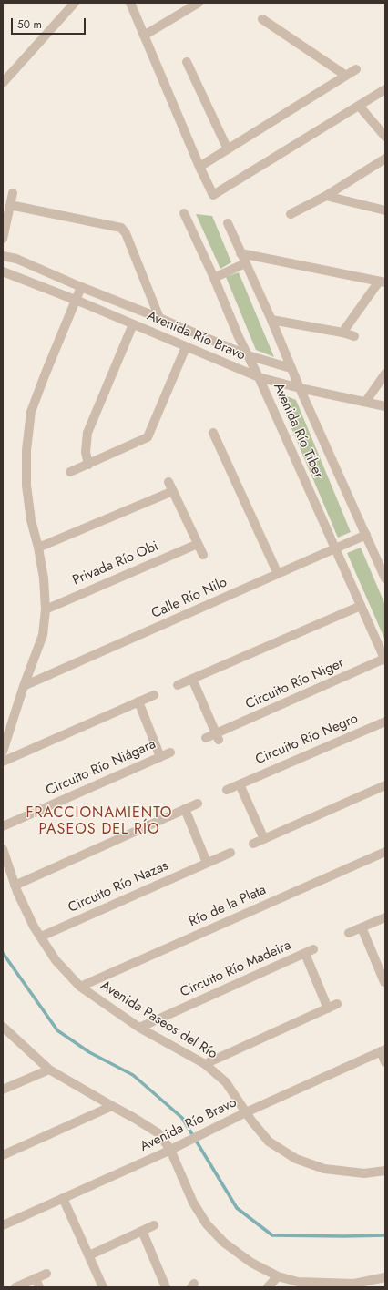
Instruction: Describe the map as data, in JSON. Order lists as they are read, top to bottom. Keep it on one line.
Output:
{"streets":{"street":["Avenida Río Bravo","Avenida Río Tiber","Privada Río Obi","Calle Río Nilo","Circuito Río Niger","Circuito Río Negro","Circuito Río Niágara","Circuito Río Nazas","Río de la Plata","Circuito Río Madeira","Avenida Paseos del Río"]},"crossings":[["Avenida Río Bravo","Avenida Río Tiber"],["Avenida Río Bravo","Avenida Paseos del Río"],["Avenida Río Tiber","Calle Río Nilo"],["Avenida Río Tiber","Circuito Río Niger"],["Circuito Río Nazas","Avenida Paseos del Río"],["Río de la Plata","Avenida Paseos del Río"],["Circuito Río Madeira","Avenida Paseos del Río"]],"districts":["FRACCIONAMIENTO PASEOS DEL RÍO"],"scale_bar":"50 m"}
